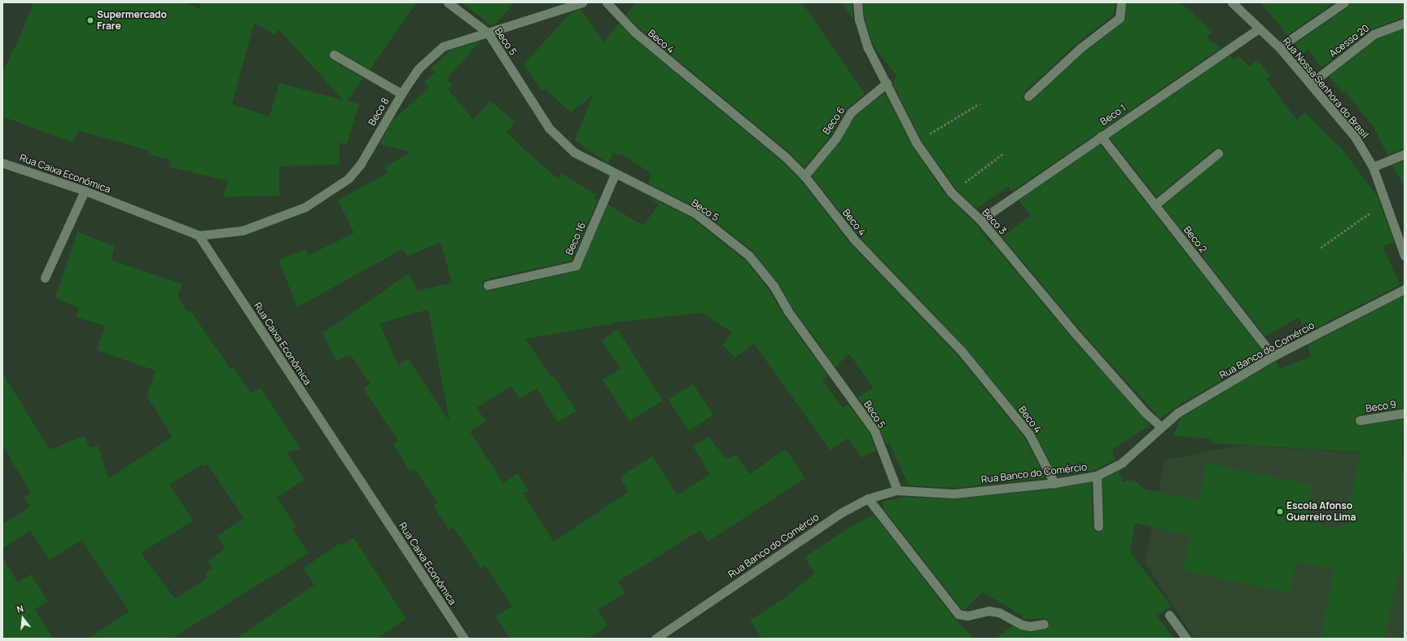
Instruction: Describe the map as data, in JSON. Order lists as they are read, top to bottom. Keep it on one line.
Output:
{"streets":{"street":["Acesso 20","Beco 5","Beco 4","Rua Nossa Senhora do Brasil","Beco 8","Beco 1","Beco 6","Rua Caixa Econômica","Beco 3","Beco 16","Beco 2","Rua Banco do Comércio","Beco 9"]},"crossings":[["Acesso 20","Rua Nossa Senhora do Brasil"],["Beco 5","Beco 8"],["Beco 5","Beco 16"],["Beco 5","Rua Banco do Comércio"],["Beco 4","Beco 6"],["Beco 4","Rua Banco do Comércio"],["Rua Nossa Senhora do Brasil","Beco 1"],["Beco 8","Rua Caixa Econômica"],["Beco 1","Beco 3"],["Beco 1","Beco 2"],["Beco 6","Beco 3"],["Beco 3","Rua Banco do Comércio"],["Beco 2","Rua Banco do Comércio"]],"places":["Supermercado Frare","Escola Afonso Guerreiro Lima"],"north":"top"}
